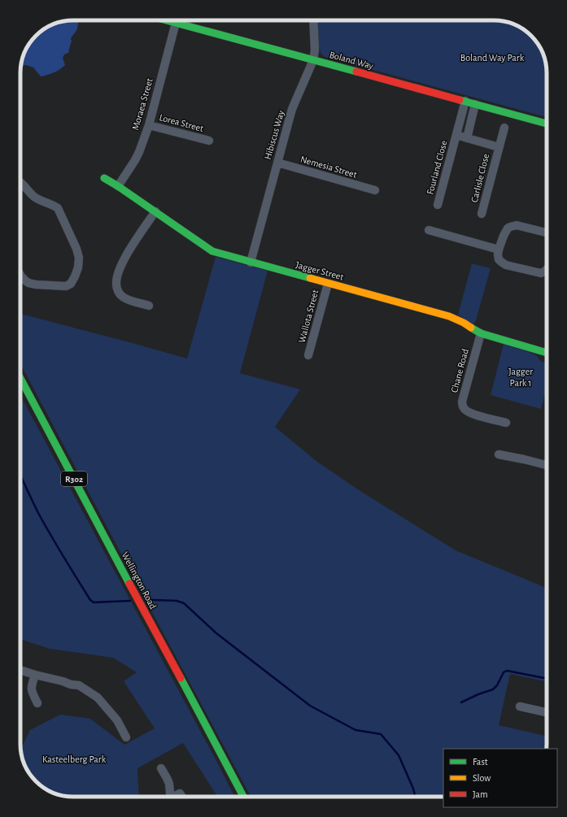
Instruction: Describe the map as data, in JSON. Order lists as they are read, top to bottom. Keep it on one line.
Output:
{"streets":{"street":["Boland Way","Moraea Street","Lorea Street","Hibiscus Way","Nemesia Street","Fourland Close","Carlisle Close","Jagger Street","Wallota Street","Chane Road","R302","Wellington Road"]},"crossings":[["Boland Way","Moraea Street"],["Boland Way","Hibiscus Way"],["Boland Way","Fourland Close"],["Moraea Street","Lorea Street"],["Moraea Street","Jagger Street"],["Hibiscus Way","Nemesia Street"],["Hibiscus Way","Jagger Street"],["Fourland Close","Carlisle Close"],["Jagger Street","Wallota Street"],["Jagger Street","Chane Road"]],"parks":["Boland Way Park","Jagger Park 1","Kasteelberg Park"],"legend":["Fast","Slow","Jam"]}
